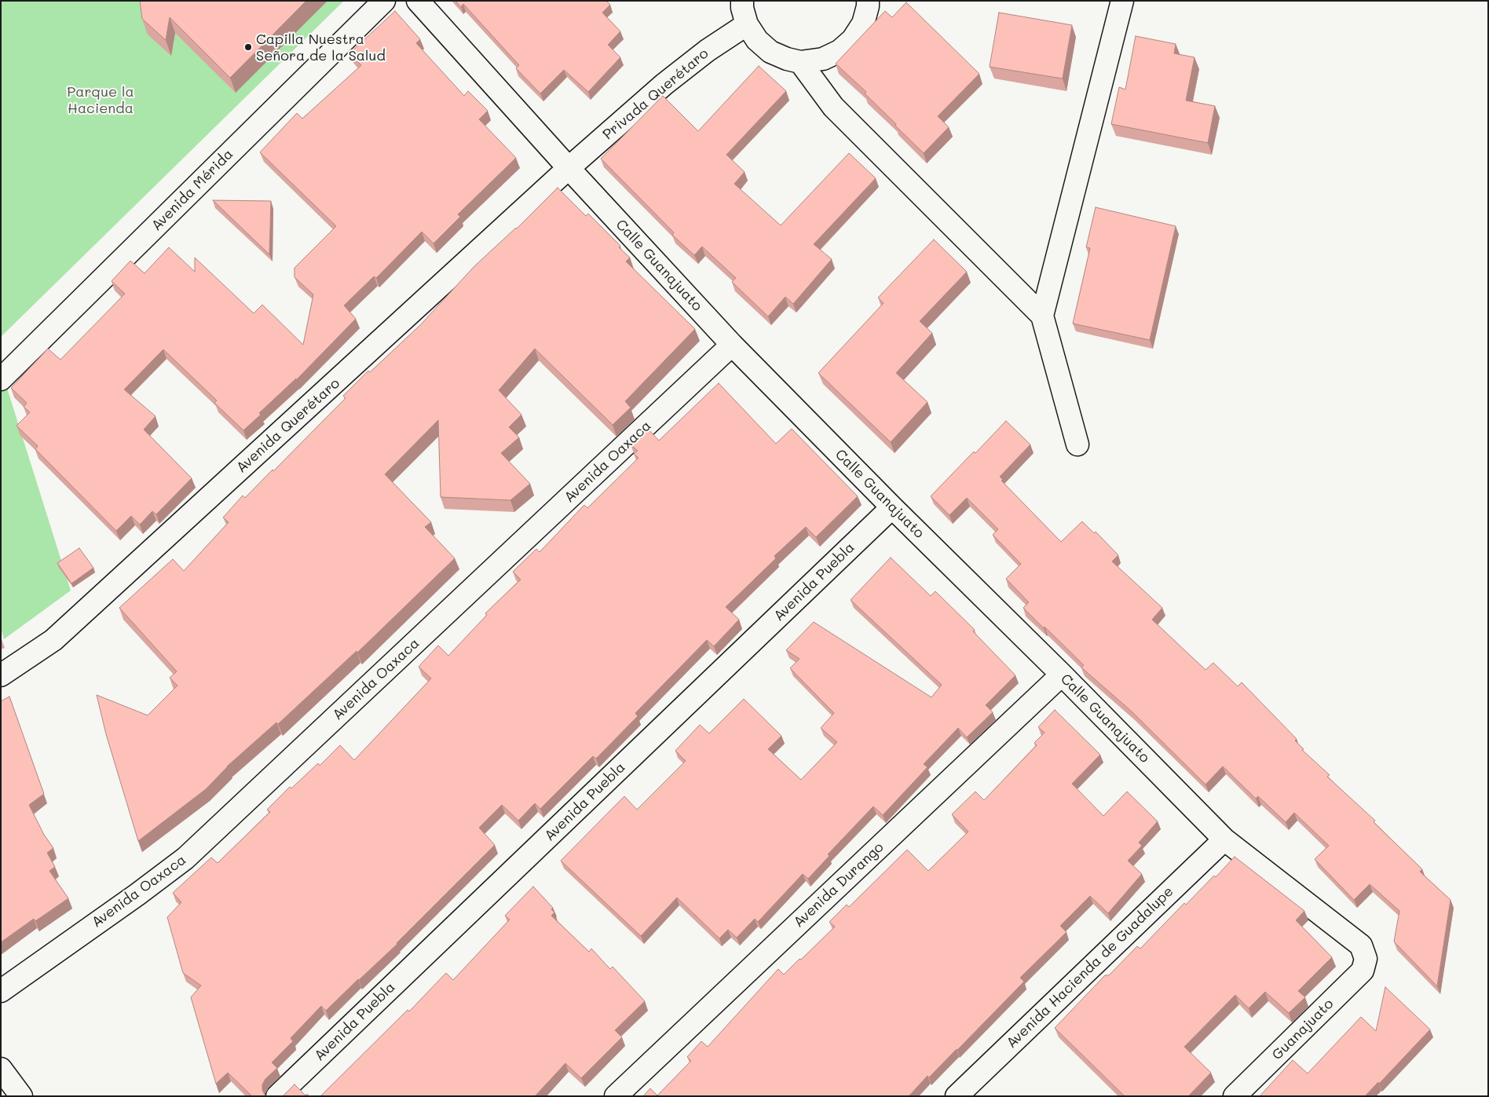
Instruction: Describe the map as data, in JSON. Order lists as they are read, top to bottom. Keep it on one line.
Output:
{"streets":{"street":["Privada Querétaro","Avenida Mérida","Calle Guanajuato","Avenida Querétaro","Avenida Oaxaca","Avenida Puebla","Avenida Durango","Avenida Hacienda de Guadalupe","Guanajuato"]},"crossings":[["Privada Querétaro","Calle Guanajuato"],["Privada Querétaro","Avenida Querétaro"],["Calle Guanajuato","Avenida Querétaro"],["Calle Guanajuato","Avenida Oaxaca"],["Calle Guanajuato","Avenida Puebla"],["Calle Guanajuato","Avenida Durango"],["Calle Guanajuato","Avenida Hacienda de Guadalupe"],["Calle Guanajuato","Guanajuato"]],"parks":["Parque la Hacienda"],"places":["Capilla Nuestra Señora de la Salud"]}
